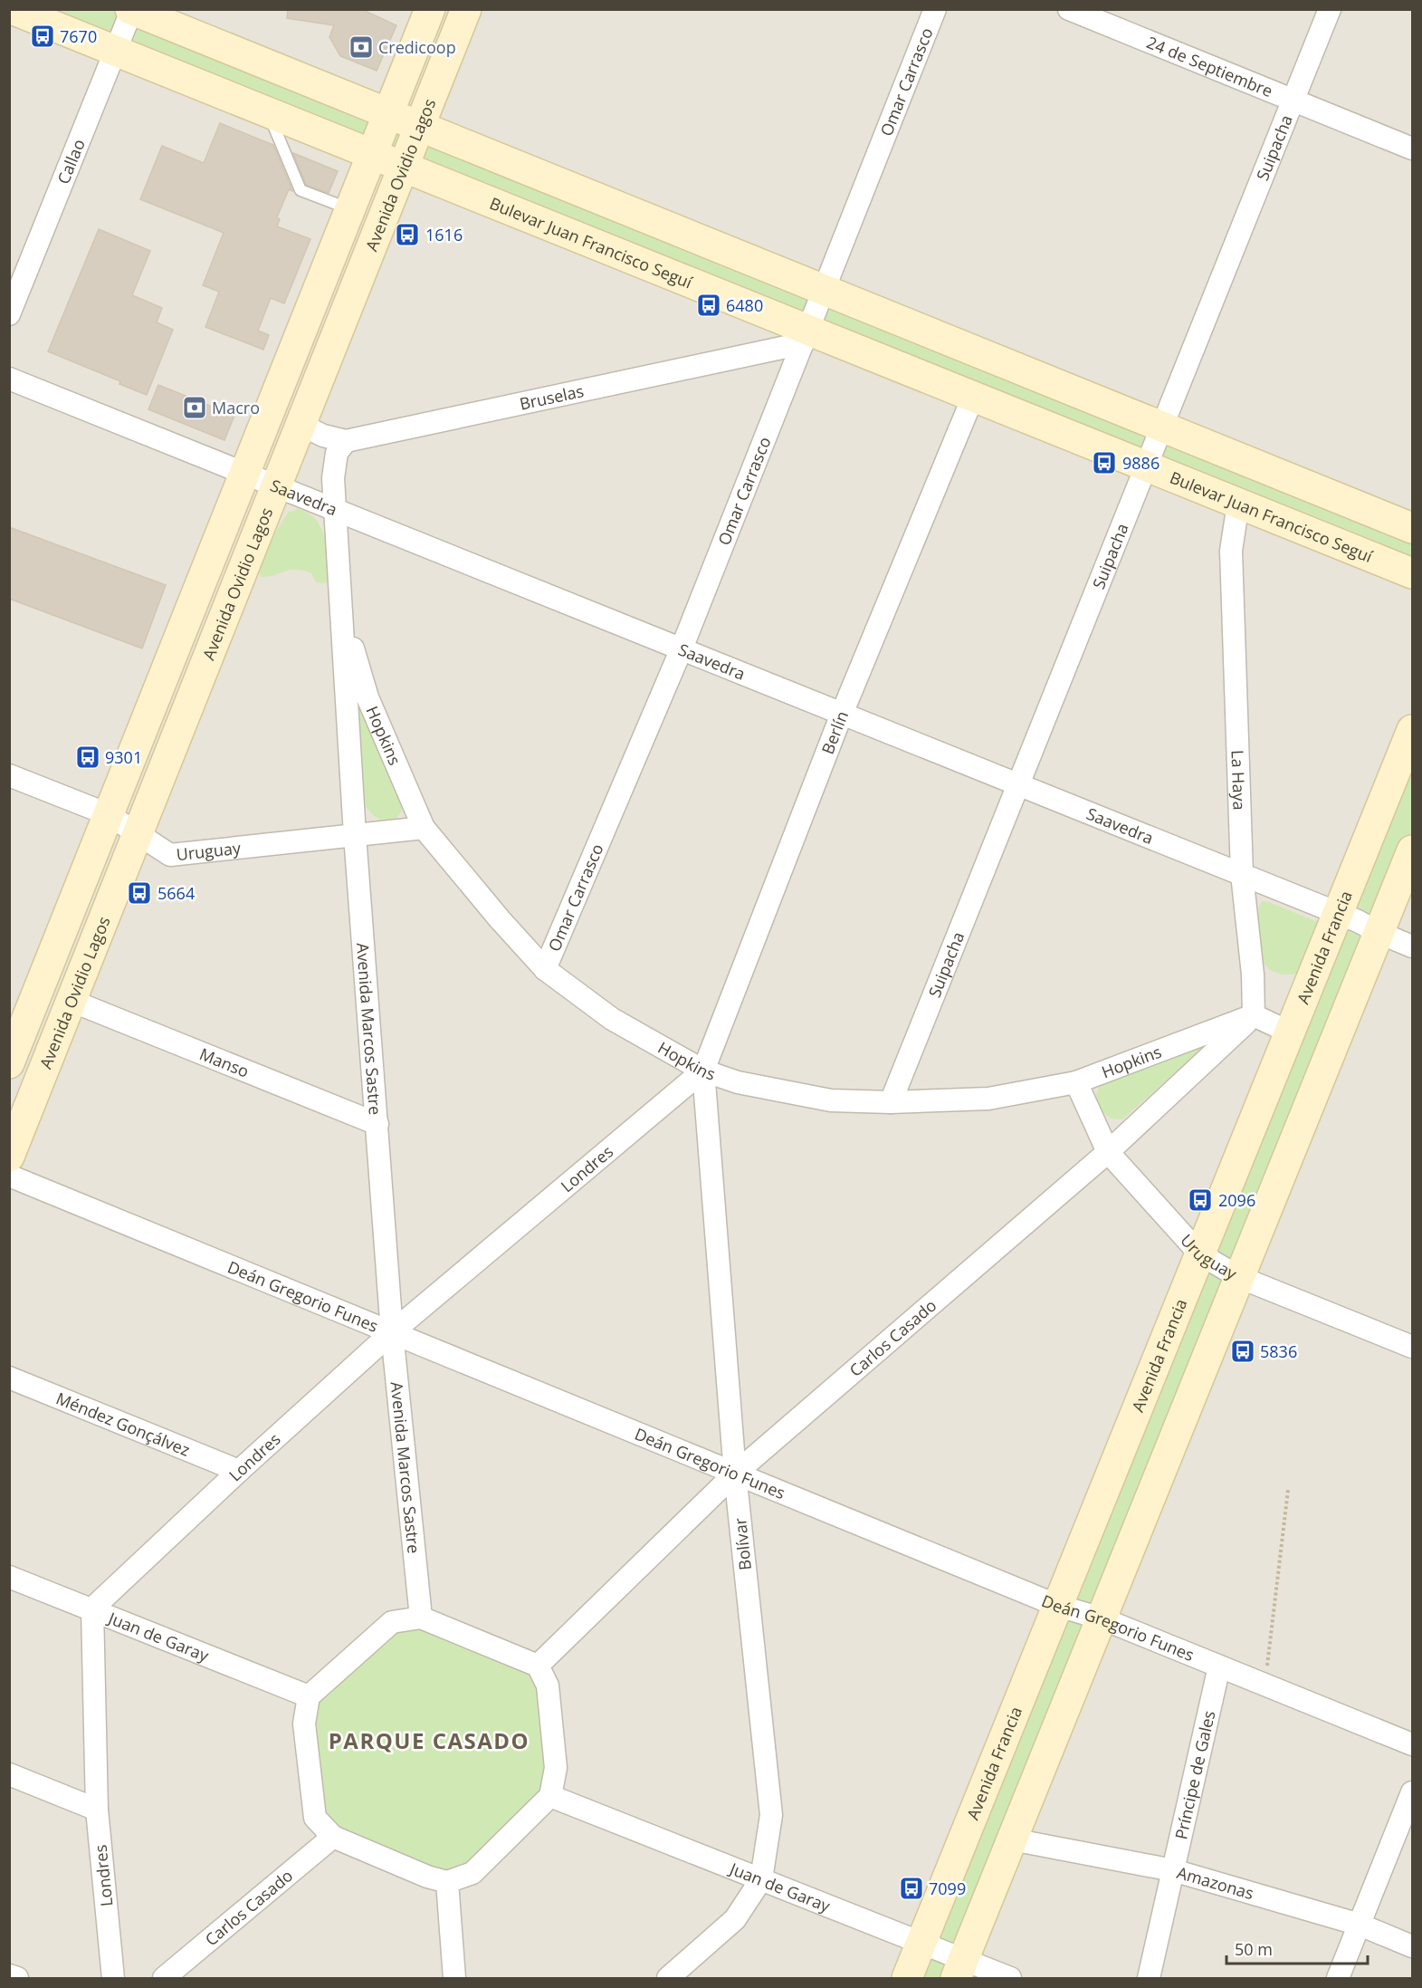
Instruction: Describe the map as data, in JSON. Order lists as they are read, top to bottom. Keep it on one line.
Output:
{"streets":{"main road":["Avenida Ovidio Lagos","Bulevar Juan Francisco Seguí","Avenida Francia"],"street":["24 de Septiembre","Omar Carrasco","Suipacha","Callao","Bruselas","Saavedra","Berlín","Hopkins","La Haya","Uruguay","Avenida Marcos Sastre","Manso","Londres","Deán Gregorio Funes","Carlos Casado","Méndez Gonçálvez","Bolívar","Juan de Garay","Príncipe de Gales","Amazonas"]},"crossings":[["24 de Septiembre","Suipacha"],["Omar Carrasco","Bulevar Juan Francisco Seguí"],["Omar Carrasco","Bruselas"],["Omar Carrasco","Saavedra"],["Omar Carrasco","Hopkins"],["Suipacha","Bulevar Juan Francisco Seguí"],["Suipacha","Saavedra"],["Suipacha","Hopkins"],["Callao","Bulevar Juan Francisco Seguí"],["Avenida Ovidio Lagos","Bulevar Juan Francisco Seguí"],["Avenida Ovidio Lagos","Bruselas"],["Avenida Ovidio Lagos","Saavedra"],["Avenida Ovidio Lagos","Uruguay"],["Avenida Ovidio Lagos","Manso"],["Bulevar Juan Francisco Seguí","Bruselas"],["Bulevar Juan Francisco Seguí","Berlín"],["Bulevar Juan Francisco Seguí","La Haya"],["Bruselas","Avenida Marcos Sastre"],["Saavedra","Berlín"],["Saavedra","La Haya"],["Saavedra","Avenida Francia"],["Saavedra","Avenida Marcos Sastre"],["Berlín","Hopkins"],["Berlín","Londres"],["Berlín","Bolívar"],["Hopkins","La Haya"],["Hopkins","Uruguay"],["Hopkins","Avenida Marcos Sastre"],["Hopkins","Londres"],["Hopkins","Carlos Casado"],["Hopkins","Bolívar"],["La Haya","Carlos Casado"],["Uruguay","Avenida Francia"],["Uruguay","Avenida Marcos Sastre"],["Uruguay","Carlos Casado"],["Avenida Francia","Deán Gregorio Funes"],["Avenida Francia","Juan de Garay"],["Avenida Marcos Sastre","Manso"],["Avenida Marcos Sastre","Londres"],["Avenida Marcos Sastre","Deán Gregorio Funes"],["Londres","Deán Gregorio Funes"],["Londres","Méndez Gonçálvez"],["Londres","Bolívar"],["Londres","Juan de Garay"],["Deán Gregorio Funes","Carlos Casado"],["Deán Gregorio Funes","Bolívar"],["Deán Gregorio Funes","Príncipe de Gales"],["Carlos Casado","Bolívar"],["Bolívar","Juan de Garay"],["Príncipe de Gales","Amazonas"]],"districts":["PARQUE CASADO"],"places":{"bus stop":["7670","1616","6480","9886","9301","5664","2096","5836","7099"],"bank":["Credicoop","Macro"]},"scale_bar":"50 m"}
